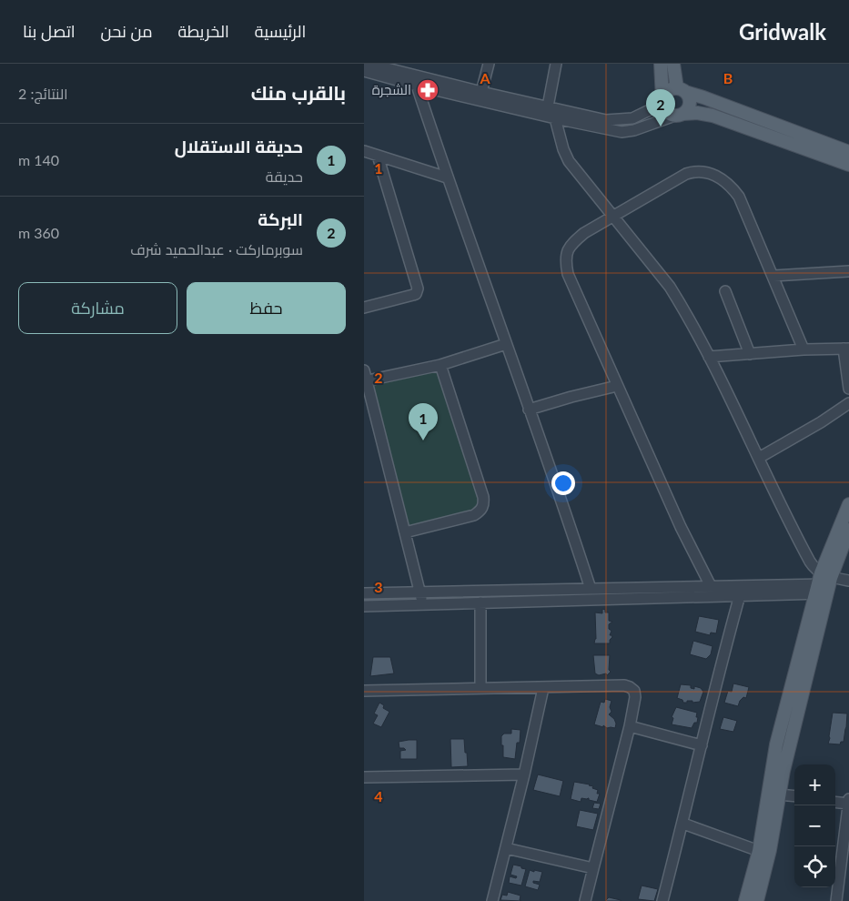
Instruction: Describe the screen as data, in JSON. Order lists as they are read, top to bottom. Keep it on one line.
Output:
{"places":{"pharmacy":["الشجرة"]},"page":{"header":"Gridwalk","nav":["الرئيسية","الخريطة","من نحن","اتصل بنا"],"heading":["بالقرب منك","النتائج: 2"],"pins":["2","1"],"list":[{"mark":"1","name":"حديقة الاستقلال","note":"حديقة","value":"140 m"},{"mark":"2","name":"البركة","note":"سوبرماركت · عبدالحميد شرف","value":"360 m"}],"buttons":["حفظ","مشاركة"],"map_buttons":["+","−"]},"grid":{"columns":["A","B"],"rows":["1","2","3","4"]}}
